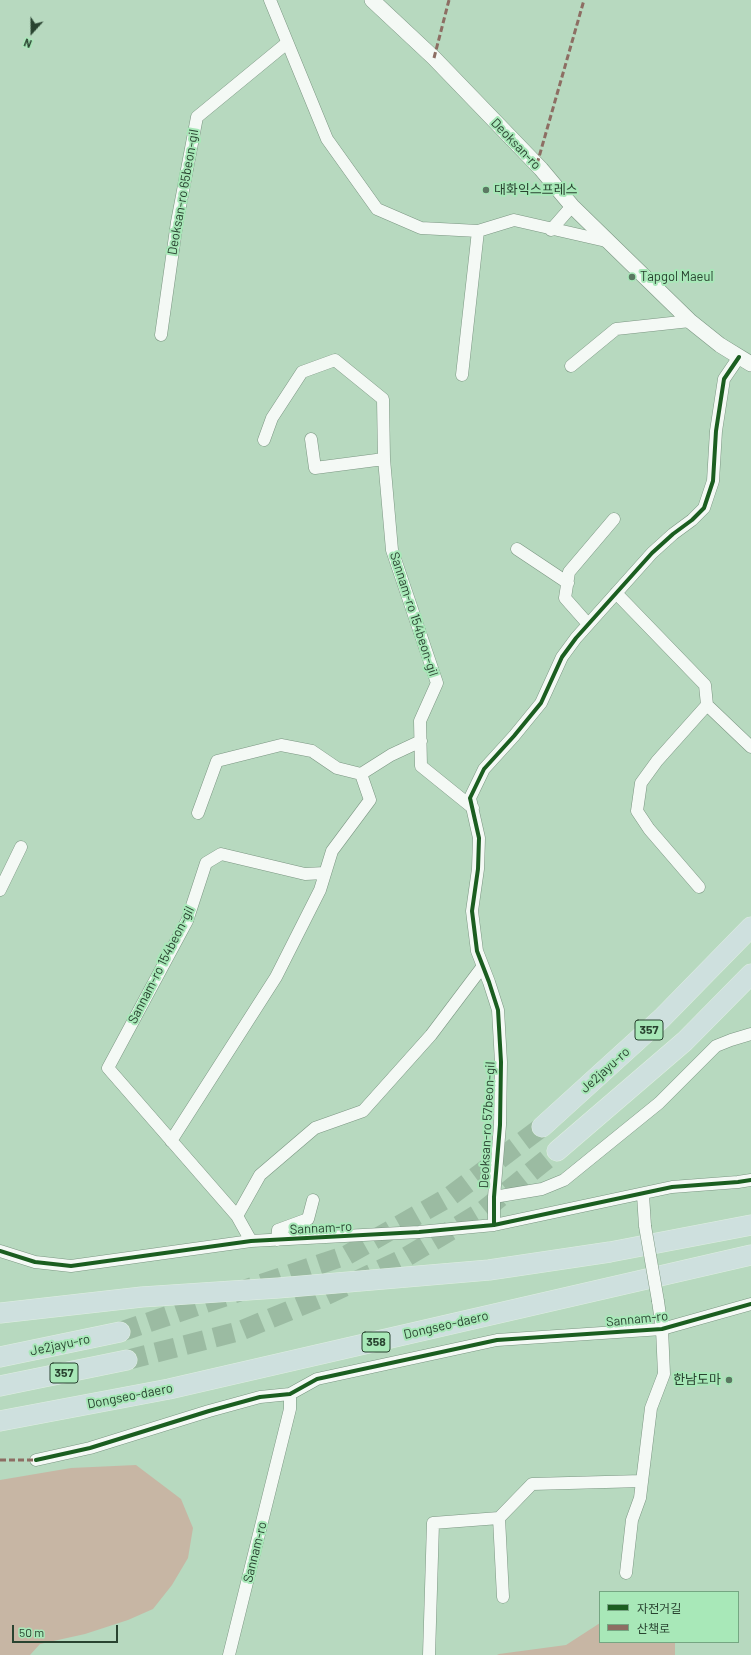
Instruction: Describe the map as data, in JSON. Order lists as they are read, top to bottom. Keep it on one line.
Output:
{"streets":{"highway":["357","Je2jayu-ro","Dongseo-daero","358"],"street":["Deoksan-ro","Deoksan-ro 65beon-gil","Sannam-ro 154beon-gil","Deoksan-ro 57beon-gil","Sannam-ro"]},"crossings":[["Deoksan-ro","Deoksan-ro 57beon-gil"],["Sannam-ro 154beon-gil","Deoksan-ro 57beon-gil"],["Sannam-ro 154beon-gil","Sannam-ro"],["Deoksan-ro 57beon-gil","Sannam-ro"]],"places":["대화익스프레스","Tapgol Maeul","한남도마"],"legend":["자전거길","산책로"],"scale_bar":"50 m","north":"bottom"}
